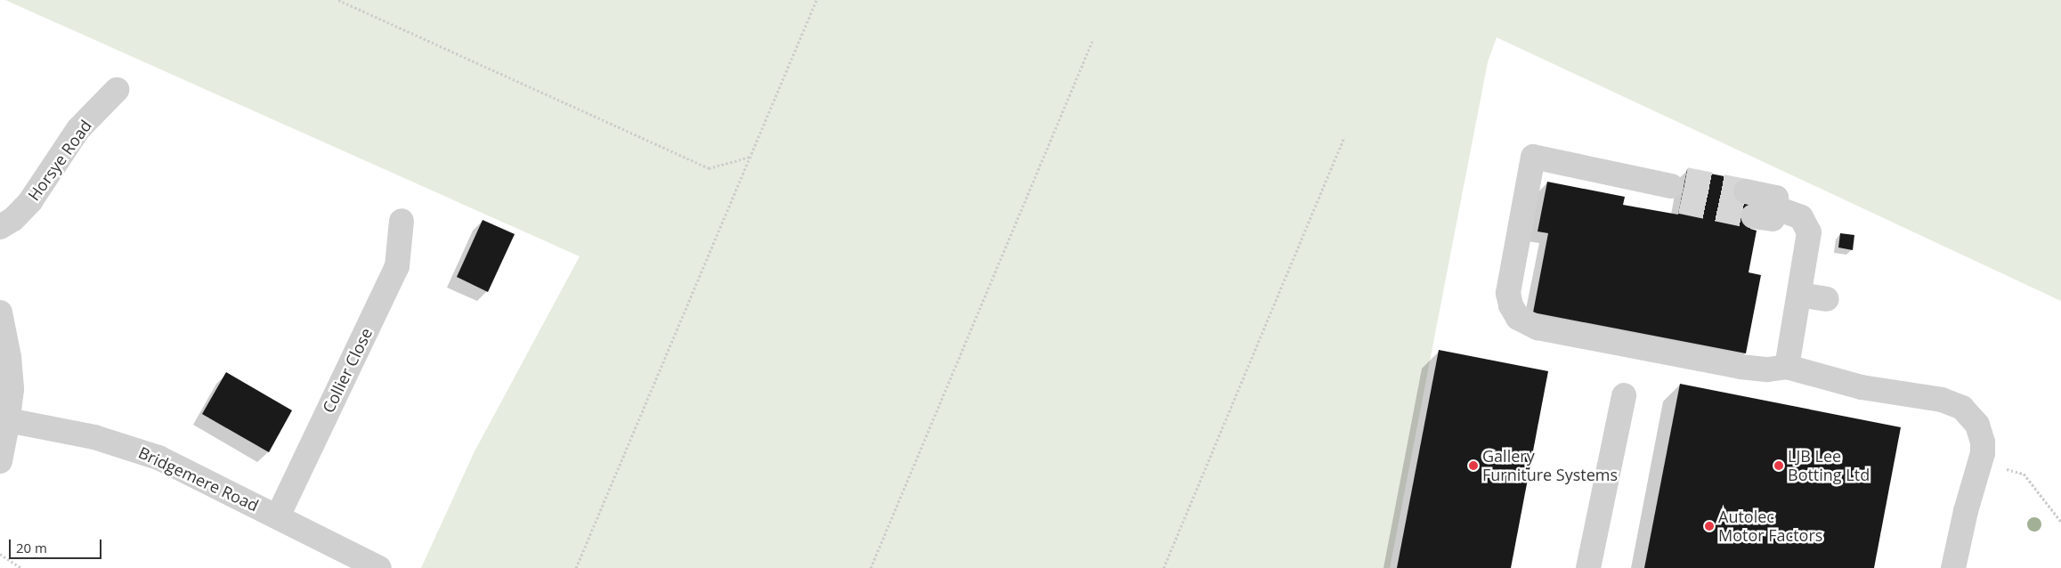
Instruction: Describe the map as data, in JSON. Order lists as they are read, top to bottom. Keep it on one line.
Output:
{"streets":{"street":["Horsye Road","Collier Close","Bridgemere Road"]},"crossings":[["Collier Close","Bridgemere Road"]],"places":["Gallery Furniture Systems","LJB Lee Botting Ltd","Autolec Motor Factors"],"scale_bar":"20 m"}
